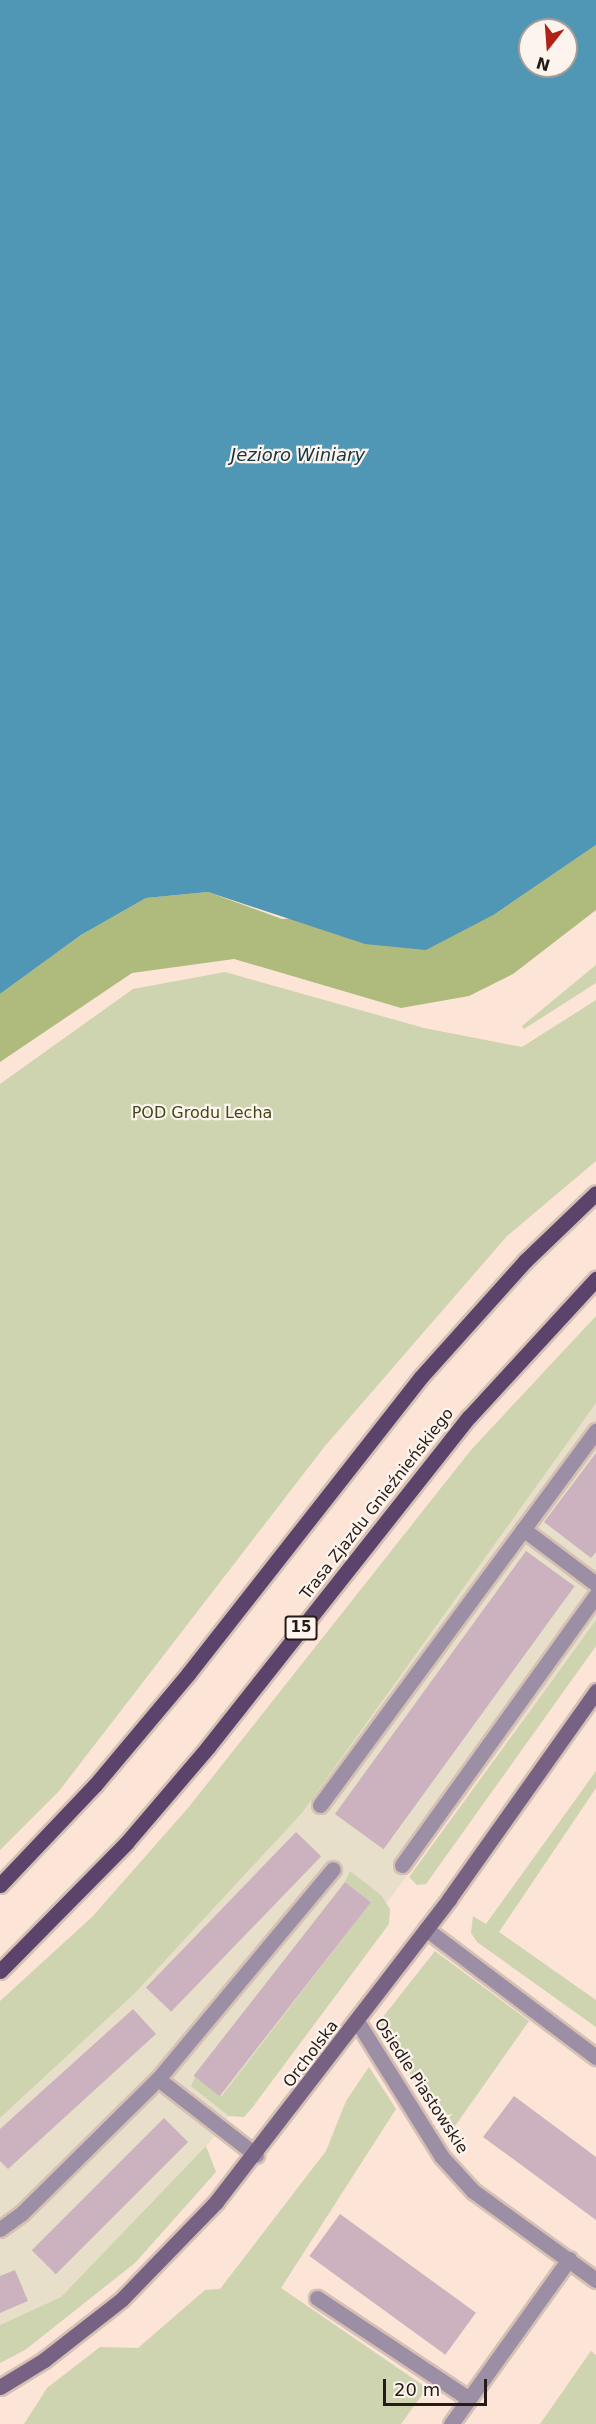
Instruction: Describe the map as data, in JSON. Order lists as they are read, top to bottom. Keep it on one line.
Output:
{"streets":{"main road":["Trasa Zjazdu Gnieźnieńskiego","15"],"street":["Orcholska","Osiedle Piastowskie"]},"crossings":[["Orcholska","Osiedle Piastowskie"]],"water":["Jezioro Winiary"],"parks":["POD Grodu Lecha"],"scale_bar":"20 m","north":"bottom"}
